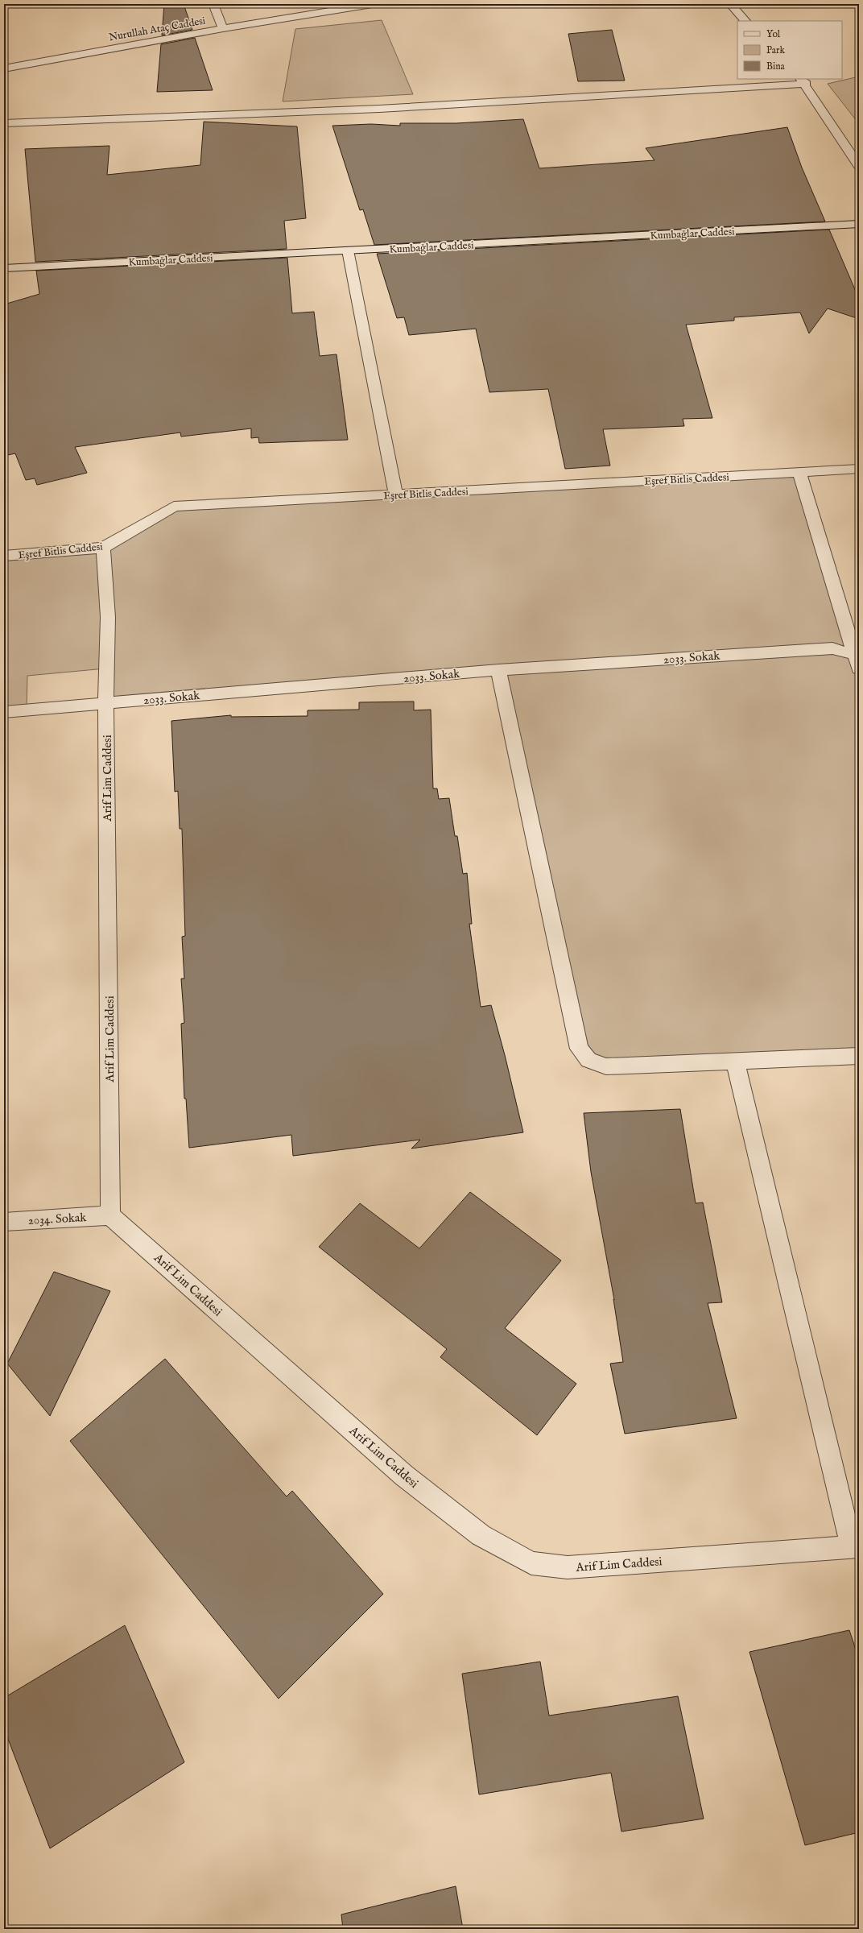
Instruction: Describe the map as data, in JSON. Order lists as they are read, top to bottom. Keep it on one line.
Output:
{"streets":{"street":["Nurullah Ataç Caddesi","Kumbağlar Caddesi","Eşref Bitlis Caddesi","2033. Sokak","Arif Lim Caddesi","2034. Sokak"]},"crossings":[["Eşref Bitlis Caddesi","Arif Lim Caddesi"],["2033. Sokak","Arif Lim Caddesi"],["Arif Lim Caddesi","2034. Sokak"]],"legend":["Yol","Park","Bina"]}
